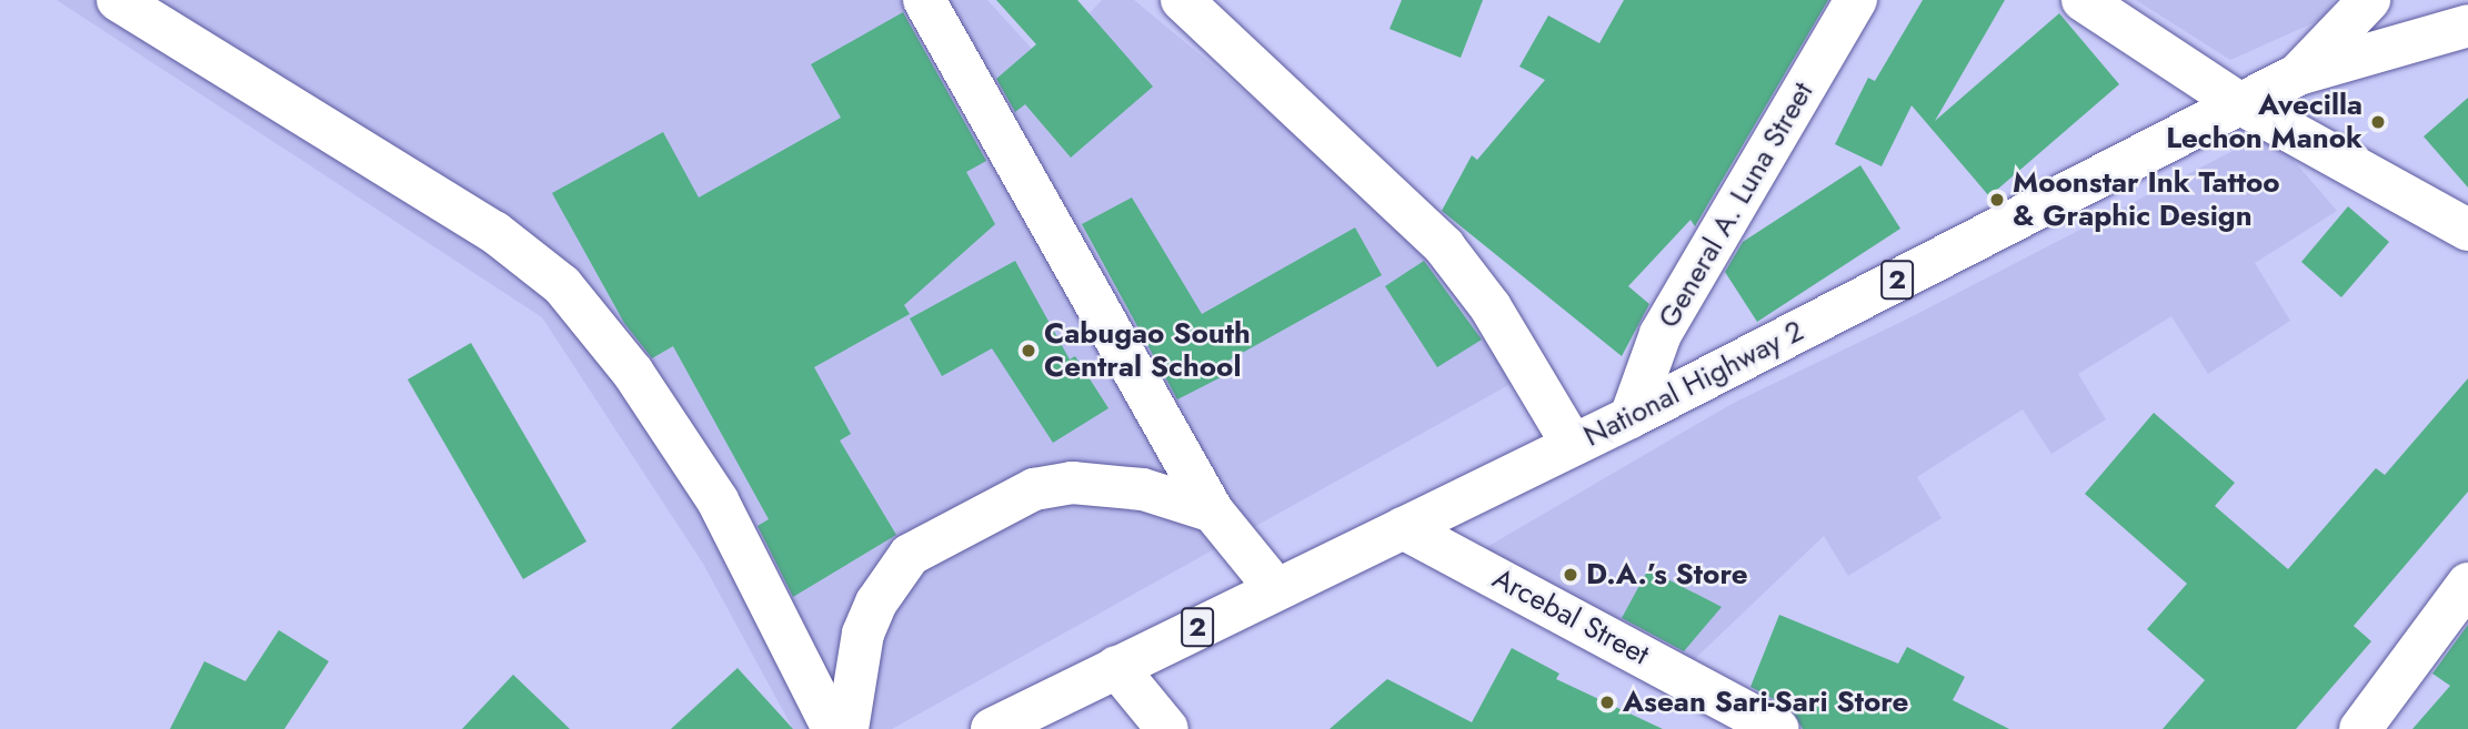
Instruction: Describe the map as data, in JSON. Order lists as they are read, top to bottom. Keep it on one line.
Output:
{"streets":{"main road":["General A. Luna Street","2","National Highway 2","Arcebal Street"]},"crossings":[["General A. Luna Street","National Highway 2"],["National Highway 2","Arcebal Street"]],"places":["Avecilla Lechon Manok","Moonstar Ink Tattoo & Graphic Design","Cabugao South Central School","D.A.’s Store","Asean Sari-Sari Store"]}
